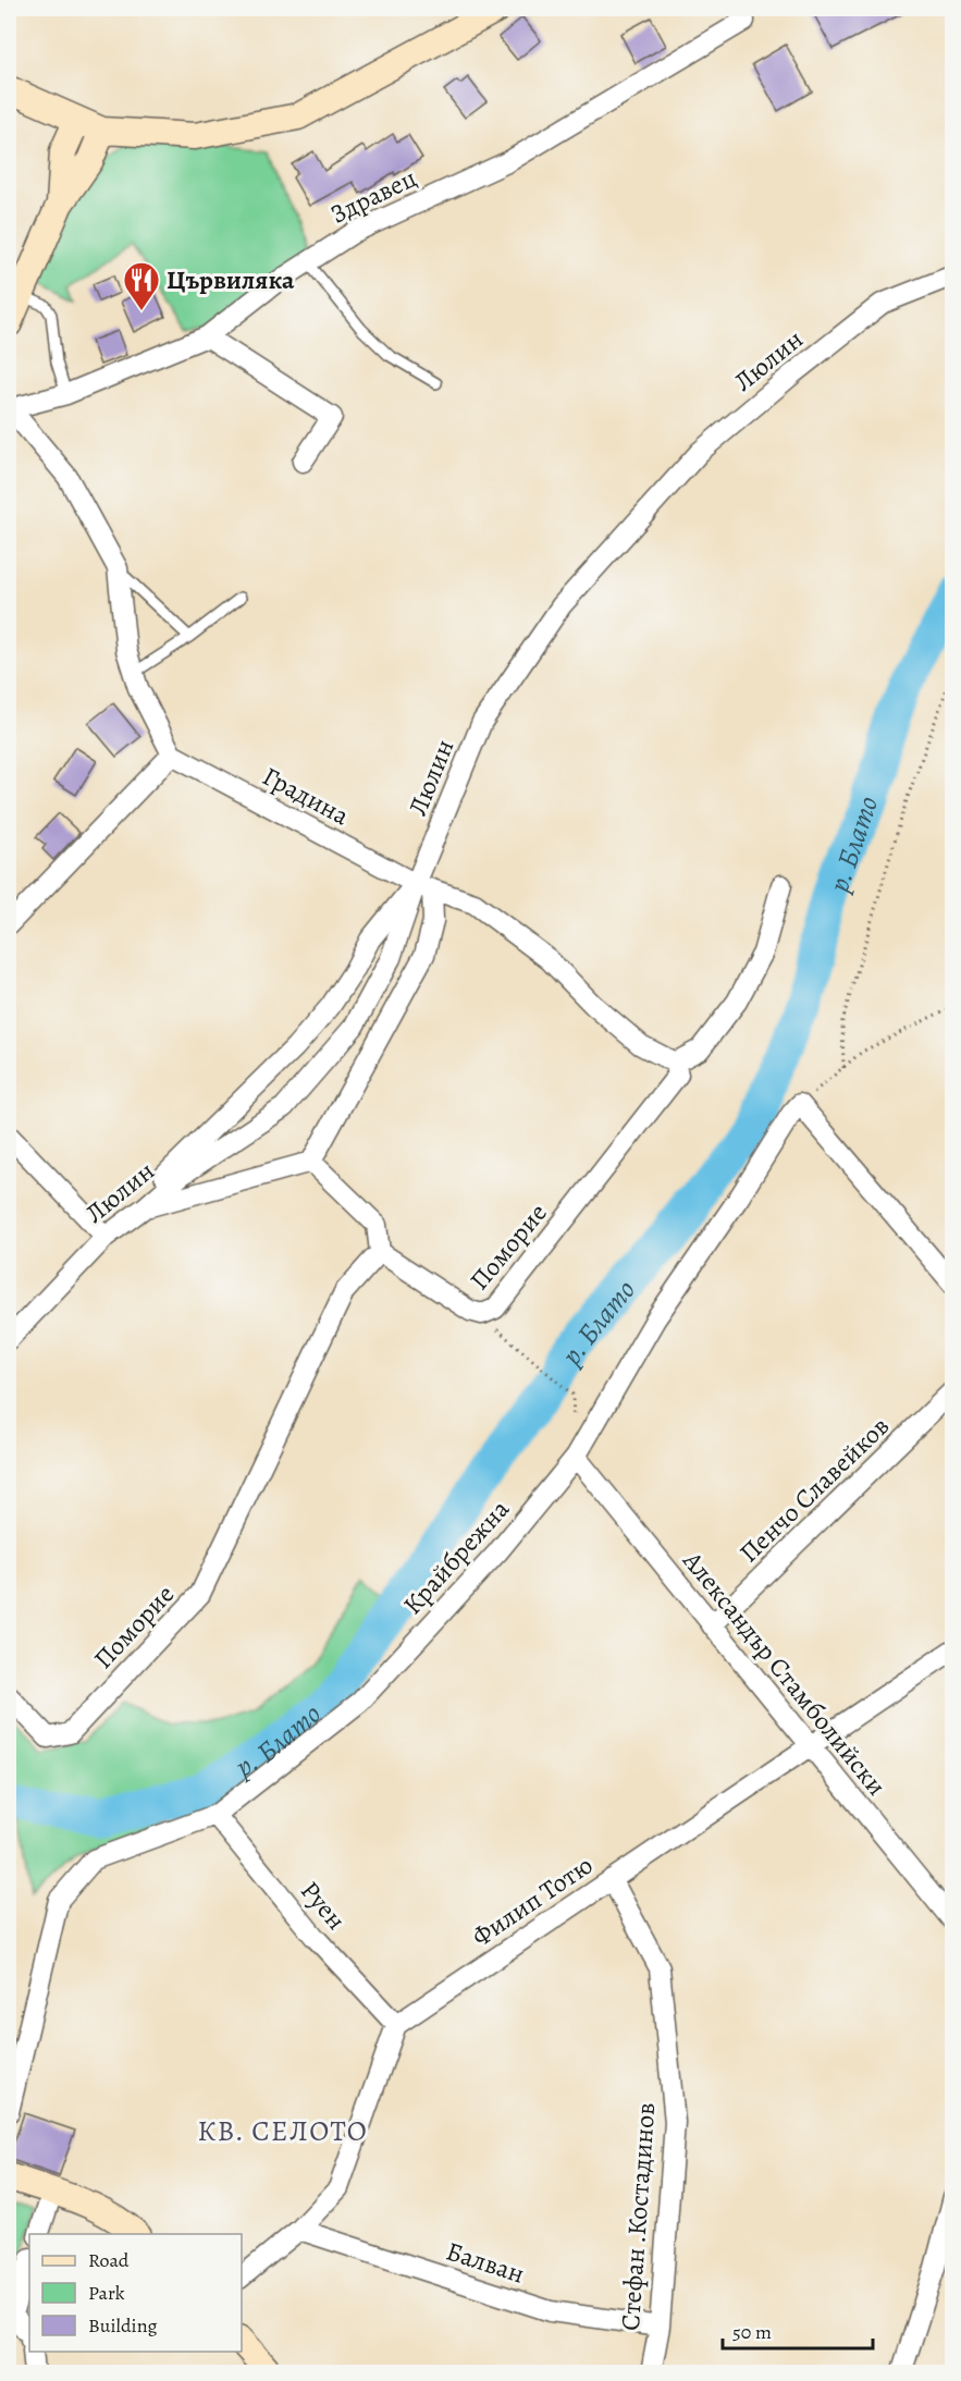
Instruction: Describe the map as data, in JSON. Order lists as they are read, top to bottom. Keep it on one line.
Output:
{"streets":{"street":["Здравец","Люлин","Градина","Поморие","Пенчо Славейков","Крайбрежна","Александър Стамболийски","Филип Тотю","Руен","Стефан .Костадинов","Балван"]},"crossings":[["Люлин","Градина"],["Пенчо Славейков","Александър Стамболийски"],["Крайбрежна","Александър Стамболийски"],["Крайбрежна","Руен"],["Александър Стамболийски","Филип Тотю"],["Филип Тотю","Руен"],["Филип Тотю","Стефан .Костадинов"],["Стефан .Костадинов","Балван"]],"districts":["КВ. СЕЛОТО"],"water":["р. Блато"],"places":{"restaurant":["Цървиляка"]},"legend":["Road","Park","Building"],"scale_bar":"50 m"}
